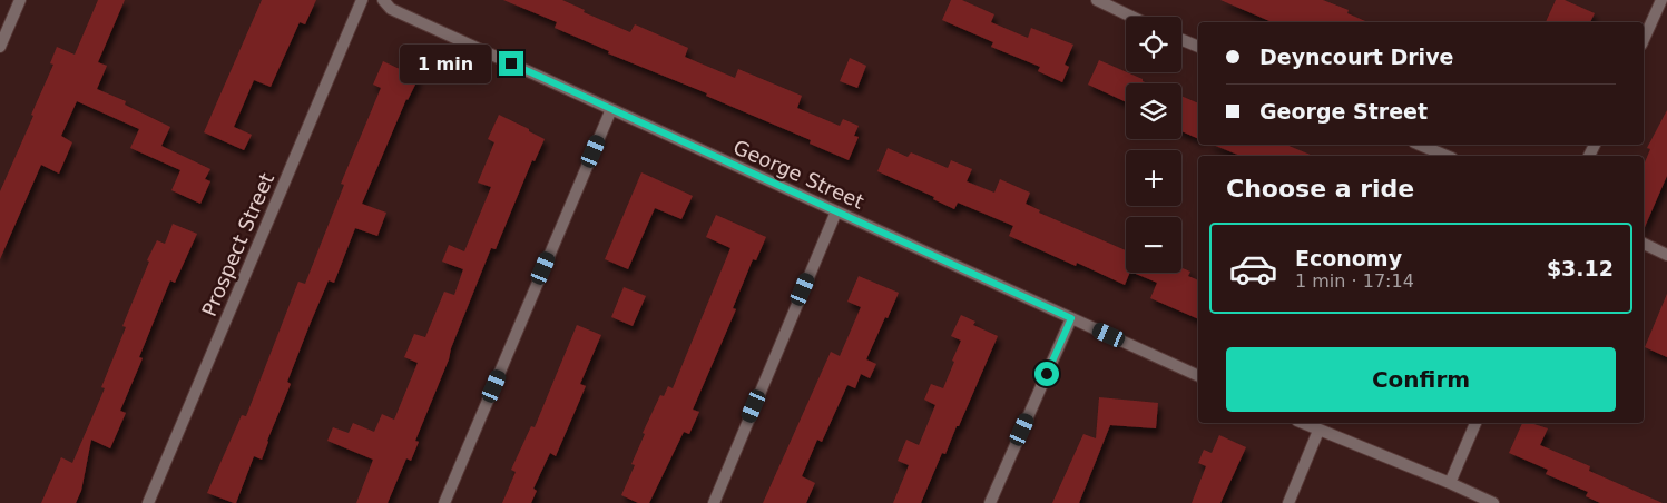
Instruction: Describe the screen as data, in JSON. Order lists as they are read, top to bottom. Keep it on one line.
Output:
{"streets":{"street":["George Street","Prospect Street"]},"page":{"map_buttons":["+","−"],"banner":["Deyncourt Drive","George Street"],"bubble":"1 min","heading":"Choose a ride","list":[{"name":"Economy","note":"1 min · 17:14","value":"$3.12"}],"buttons":"Confirm"}}
